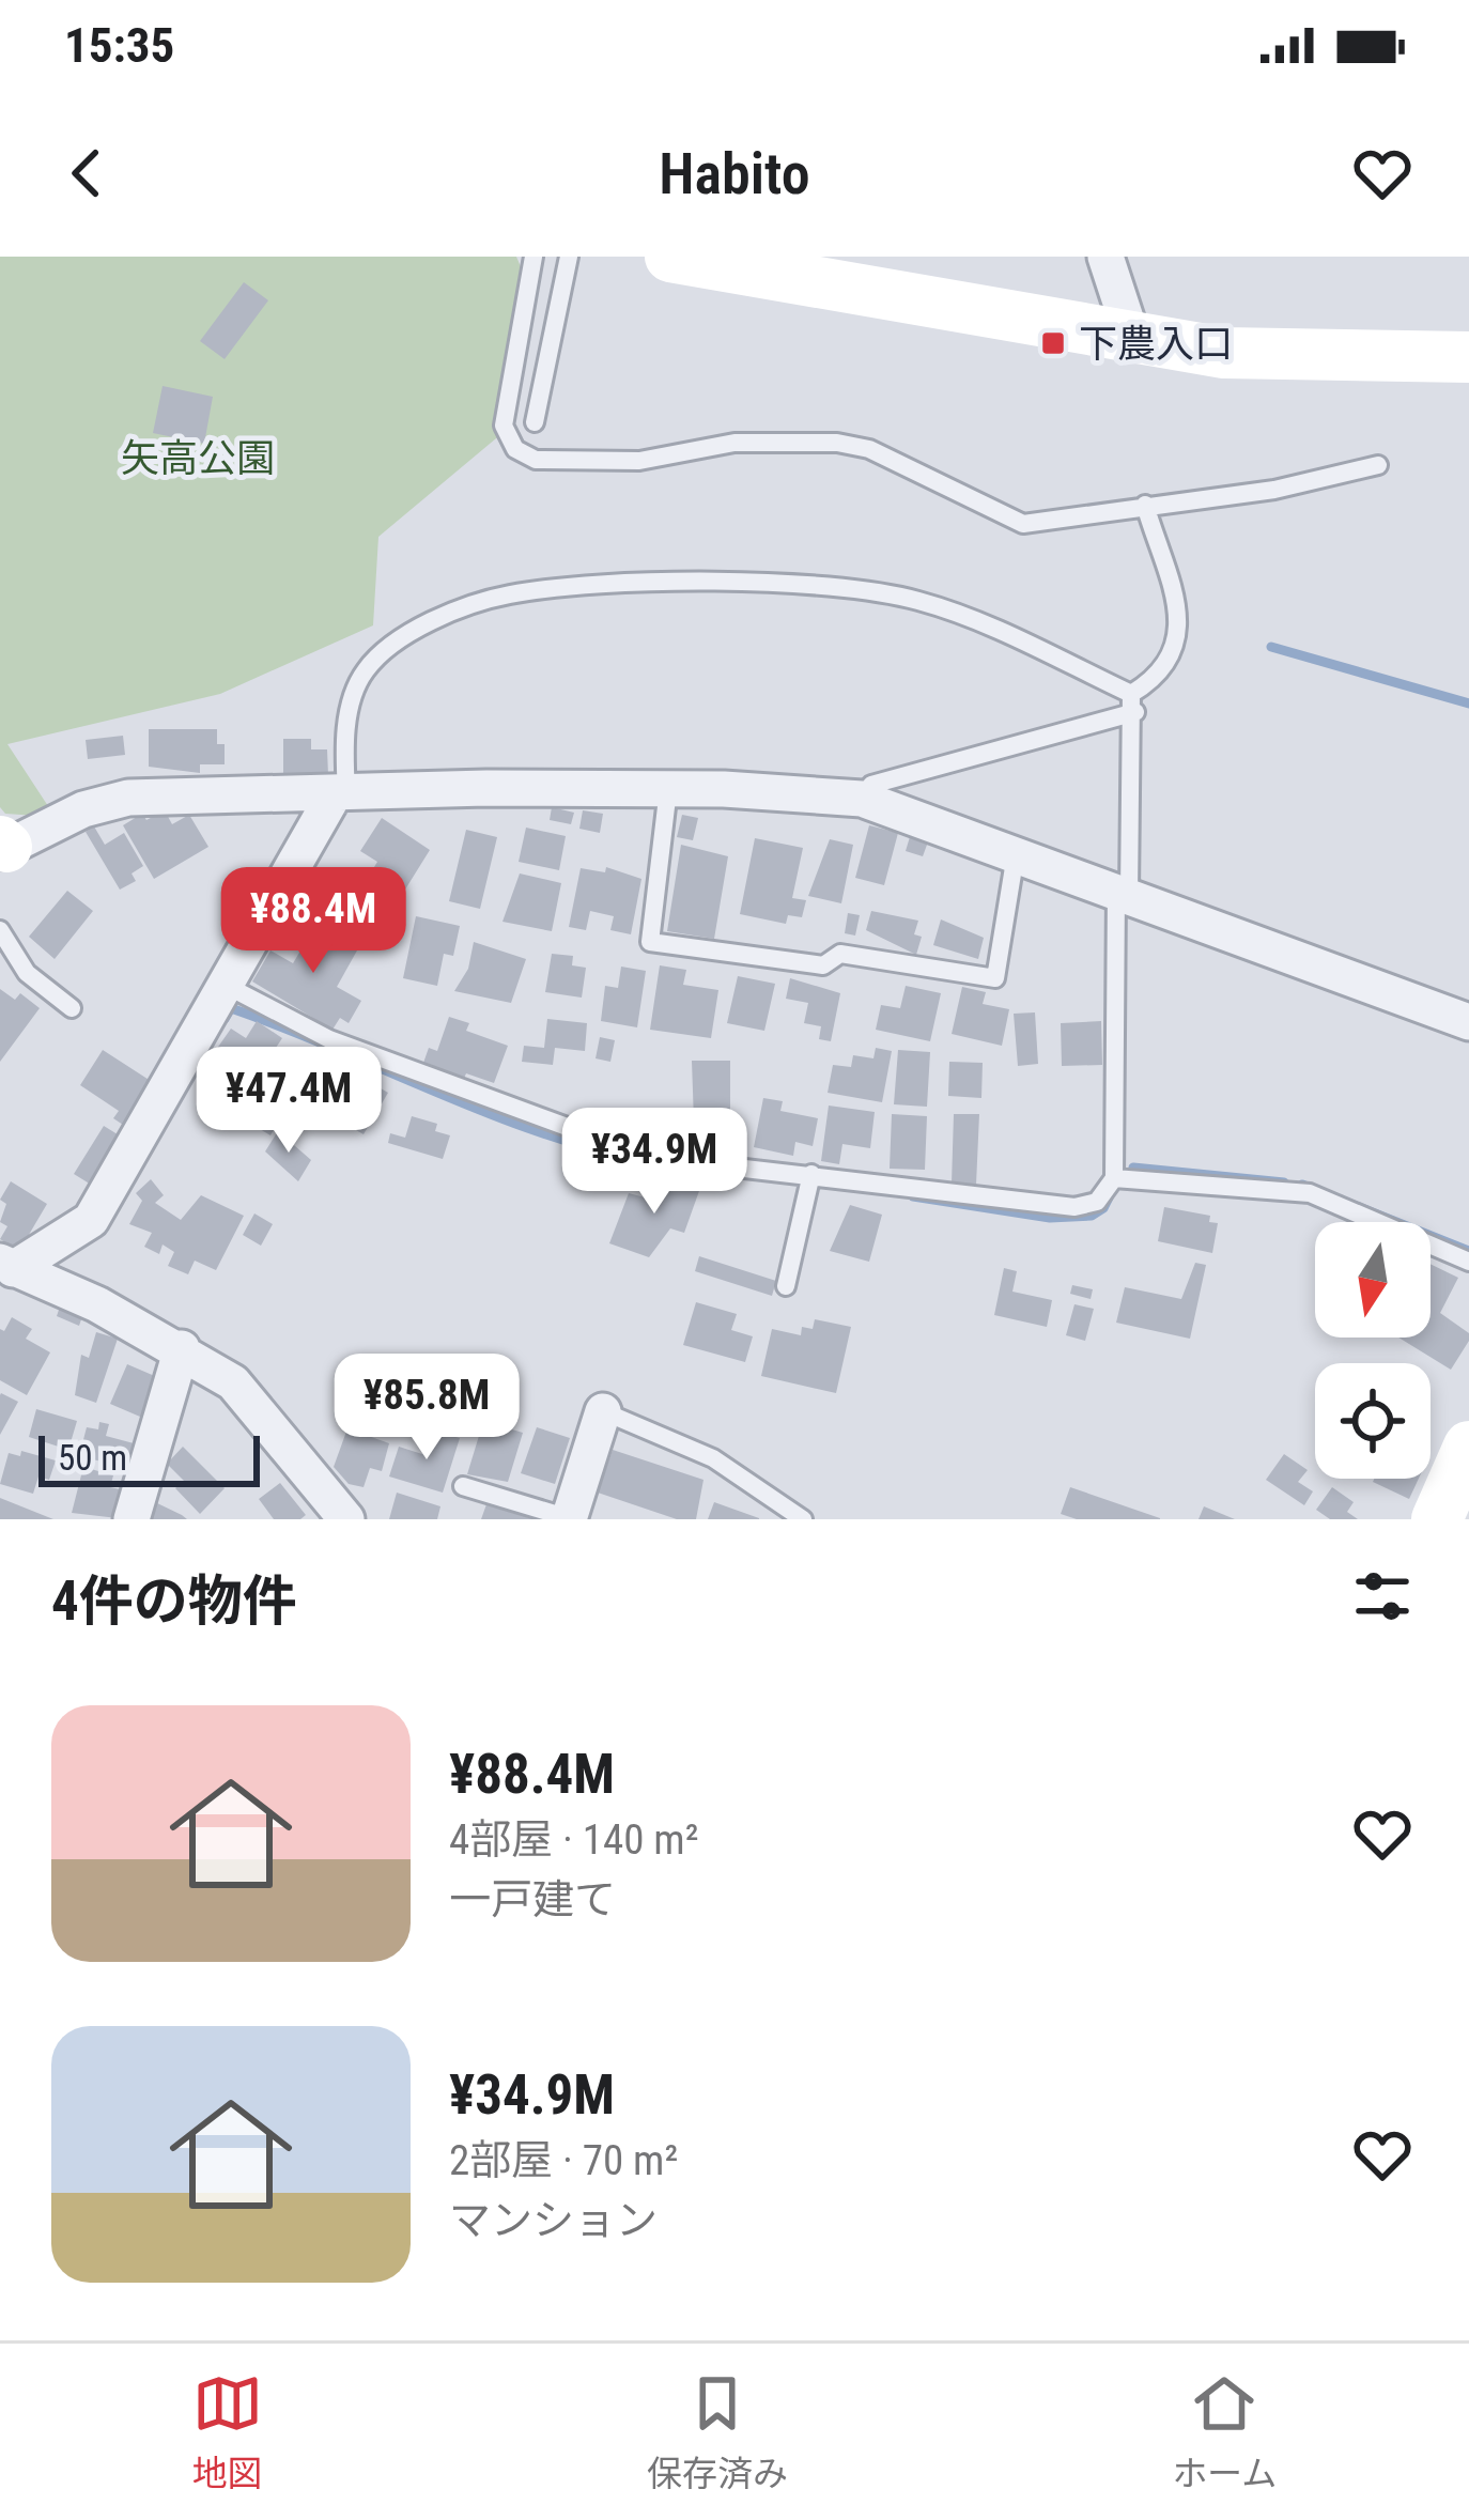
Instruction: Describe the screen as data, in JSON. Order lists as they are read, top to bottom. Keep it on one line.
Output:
{"parks":["矢高公園"],"places":{"transit":["下農入口"]},"scale_bar":"50 m","north":"bottom","page":{"status":"15:35","header":"Habito","price":["¥88.4M","¥47.4M","¥34.9M","¥85.8M"],"scale":"50 m","heading":"4件の物件","list":[{"name":"¥88.4M","note":"4部屋 · 140 m² · 一戸建て"},{"name":"¥34.9M","note":"2部屋 · 70 m² · マンション"}],"tabs":["地図","保存済み","ホーム"]}}
